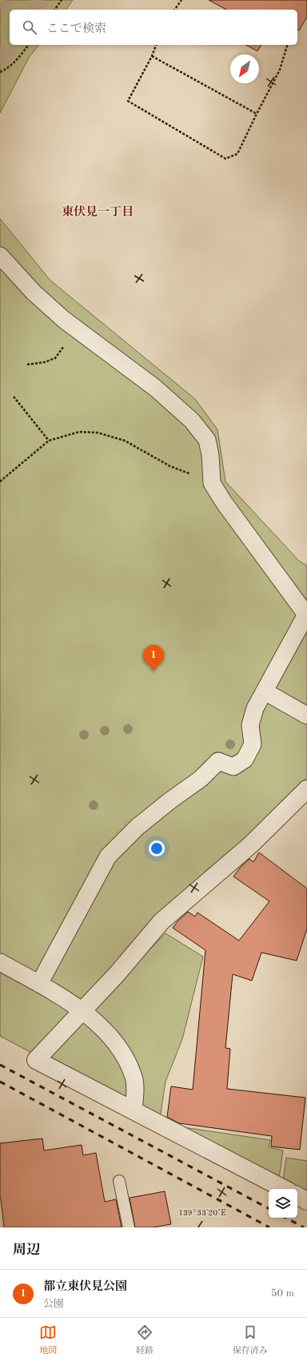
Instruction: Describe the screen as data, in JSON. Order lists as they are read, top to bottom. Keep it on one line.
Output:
{"districts":["東伏見一丁目"],"north":"bottom left","page":{"search":"ここで検索","pins":"1","heading":"周辺","list":[{"mark":"1","name":"都立東伏見公園","note":"公園","value":"50 m"}],"nav":["地図","経路","保存済み"]},"coordinates":["139°33'20\"E"]}
